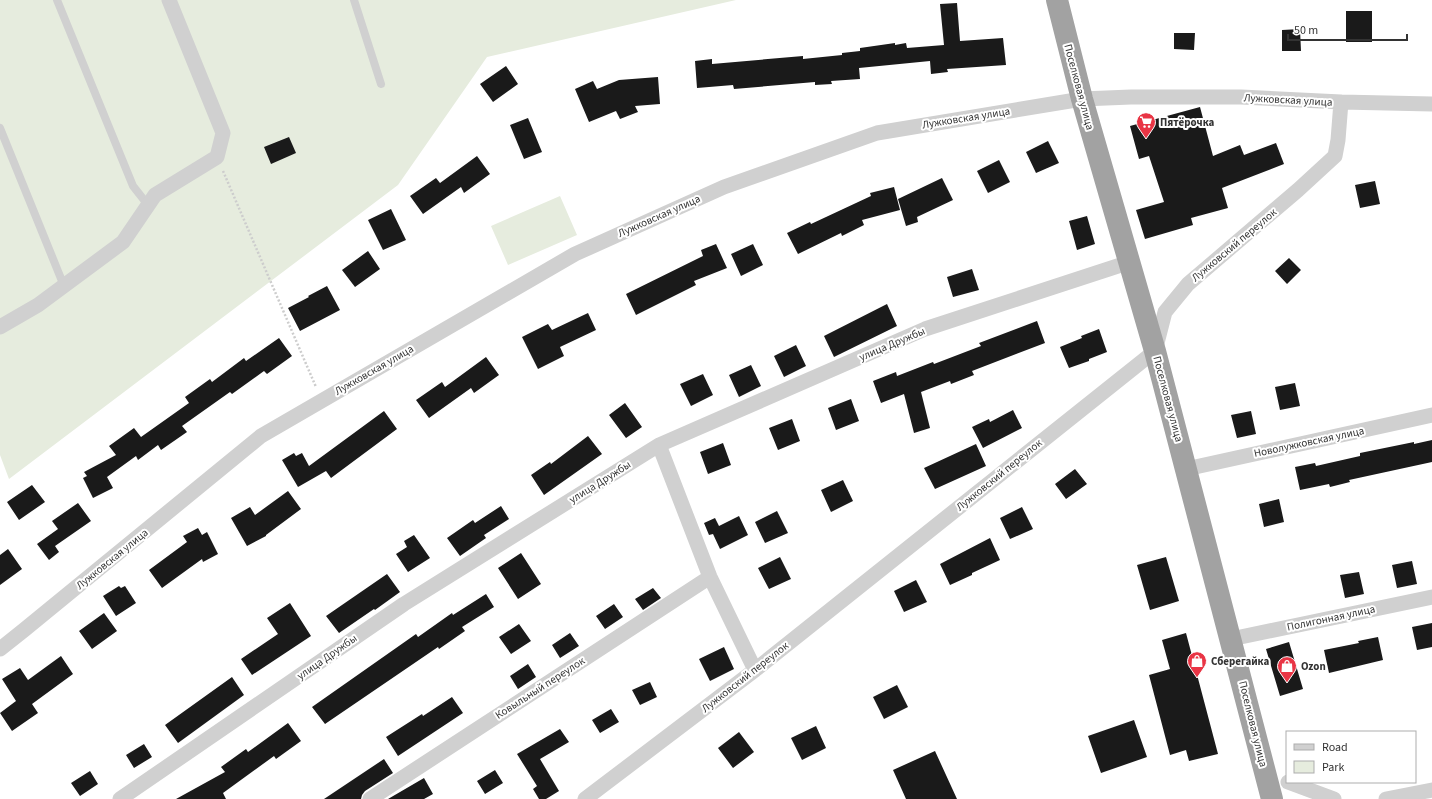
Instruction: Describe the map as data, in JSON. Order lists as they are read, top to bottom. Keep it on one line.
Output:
{"streets":{"highway":["Поселковая улица"],"street":["Лужковская улица","Лужковский переулок","улица Дружбы","Новолужковская улица","Полигонная улица","Ковыльный переулок"]},"crossings":[["Поселковая улица","Лужковская улица"],["Поселковая улица","Лужковский переулок"],["Поселковая улица","улица Дружбы"],["Поселковая улица","Новолужковская улица"],["Поселковая улица","Полигонная улица"],["Лужковская улица","Лужковский переулок"]],"places":{"supermarket":["Пятёрочка"],"shop":["Сберегайка","Ozon"]},"legend":["Road","Park"],"scale_bar":"50 m"}
